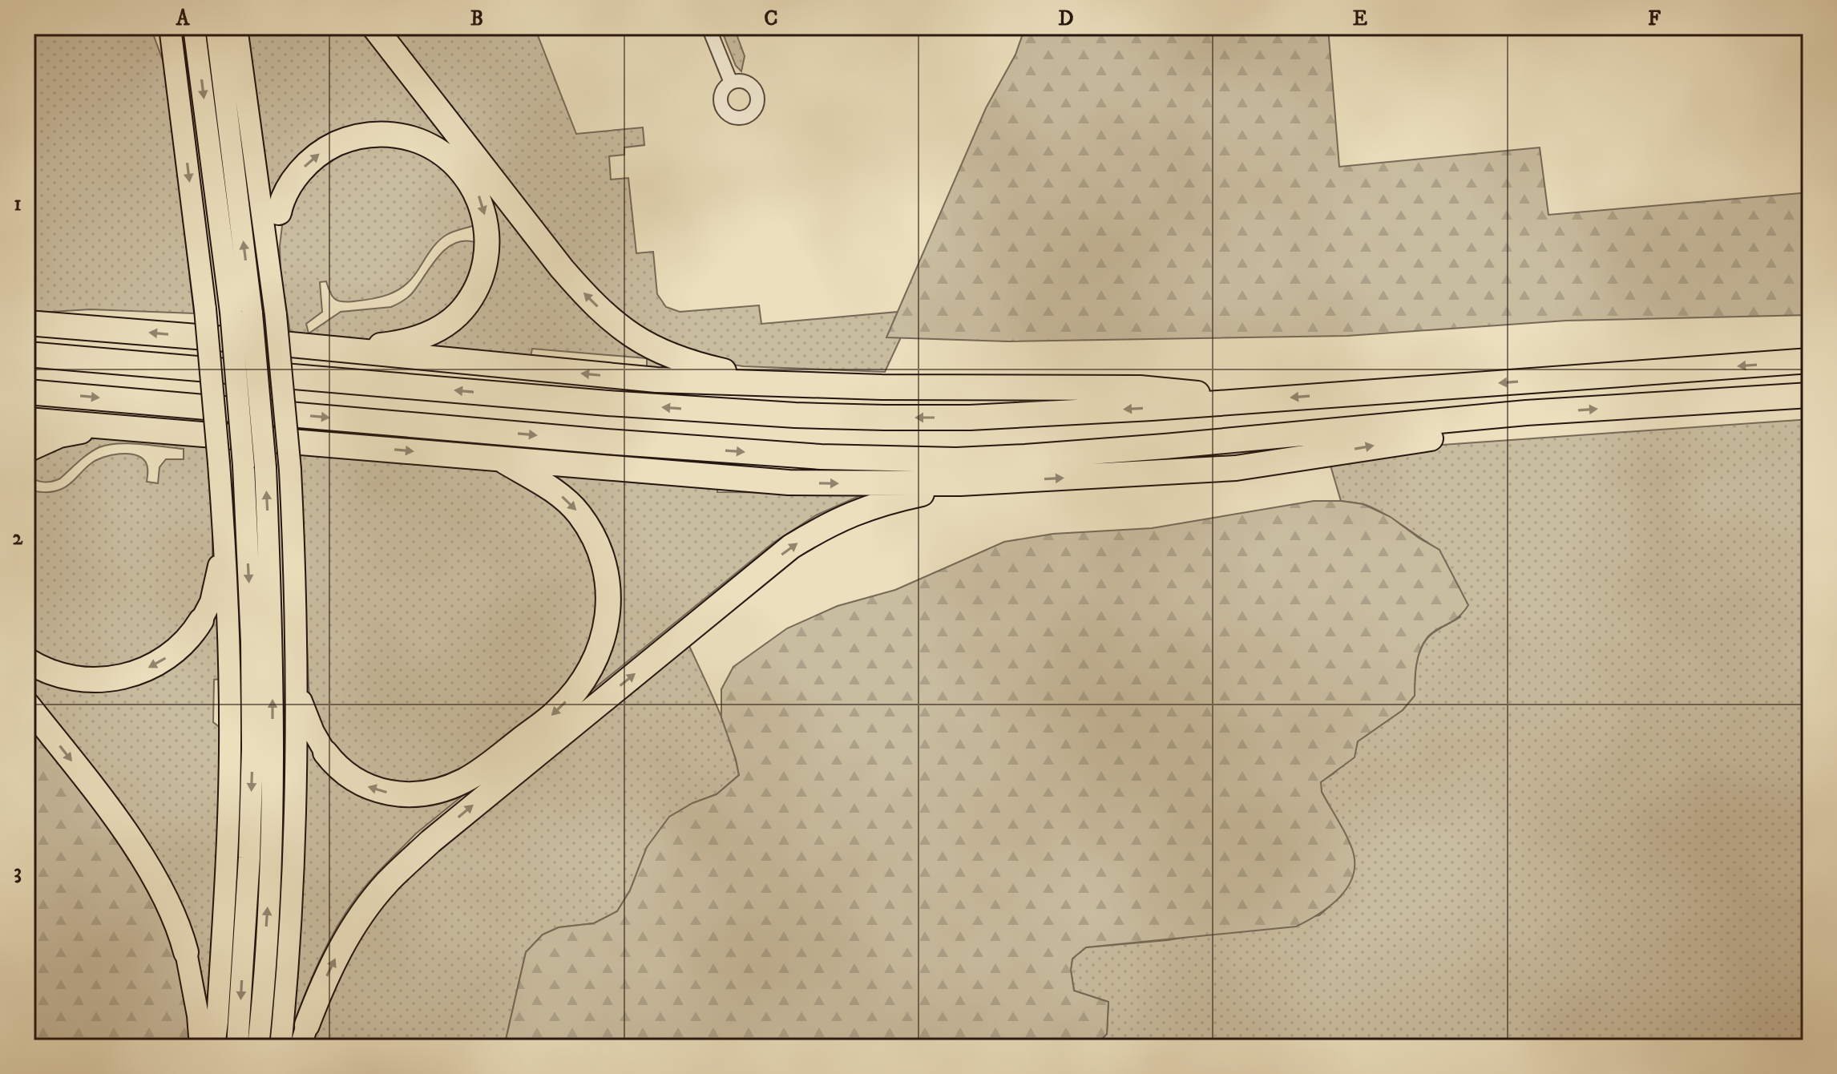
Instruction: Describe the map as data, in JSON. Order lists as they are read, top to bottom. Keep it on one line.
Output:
{"grid":{"columns":["A","B","C","D","E","F"],"rows":["1","2","3"]}}
